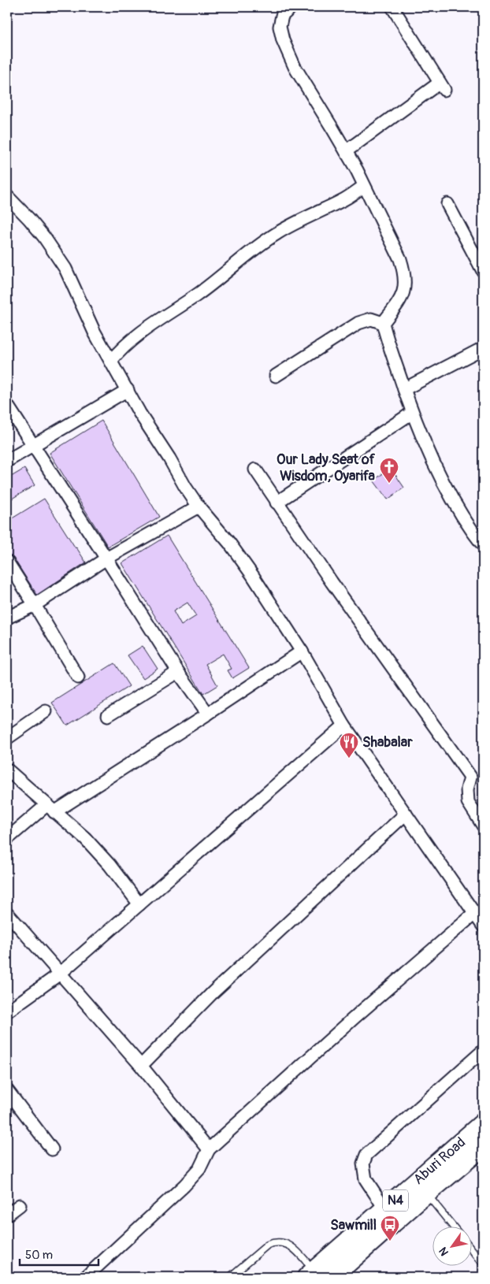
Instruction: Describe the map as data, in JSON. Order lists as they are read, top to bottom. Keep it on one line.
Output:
{"streets":{"highway":["Aburi Road","N4"]},"places":{"church":["Our Lady Seat of Wisdom, Oyarifa"],"restaurant":["Shabalar"],"bus stop":["Sawmill"]},"scale_bar":"50 m","north":"bottom left"}
